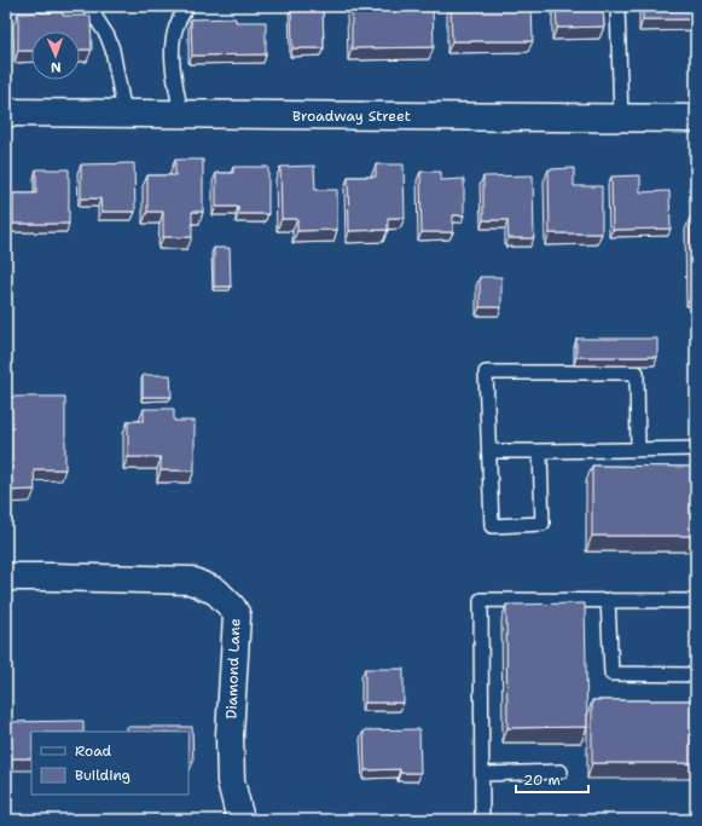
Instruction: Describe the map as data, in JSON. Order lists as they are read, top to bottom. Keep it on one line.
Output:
{"streets":{"street":["Broadway Street","Diamond Lane"]},"legend":["Road","Building"],"scale_bar":"20 m","north":"bottom"}
